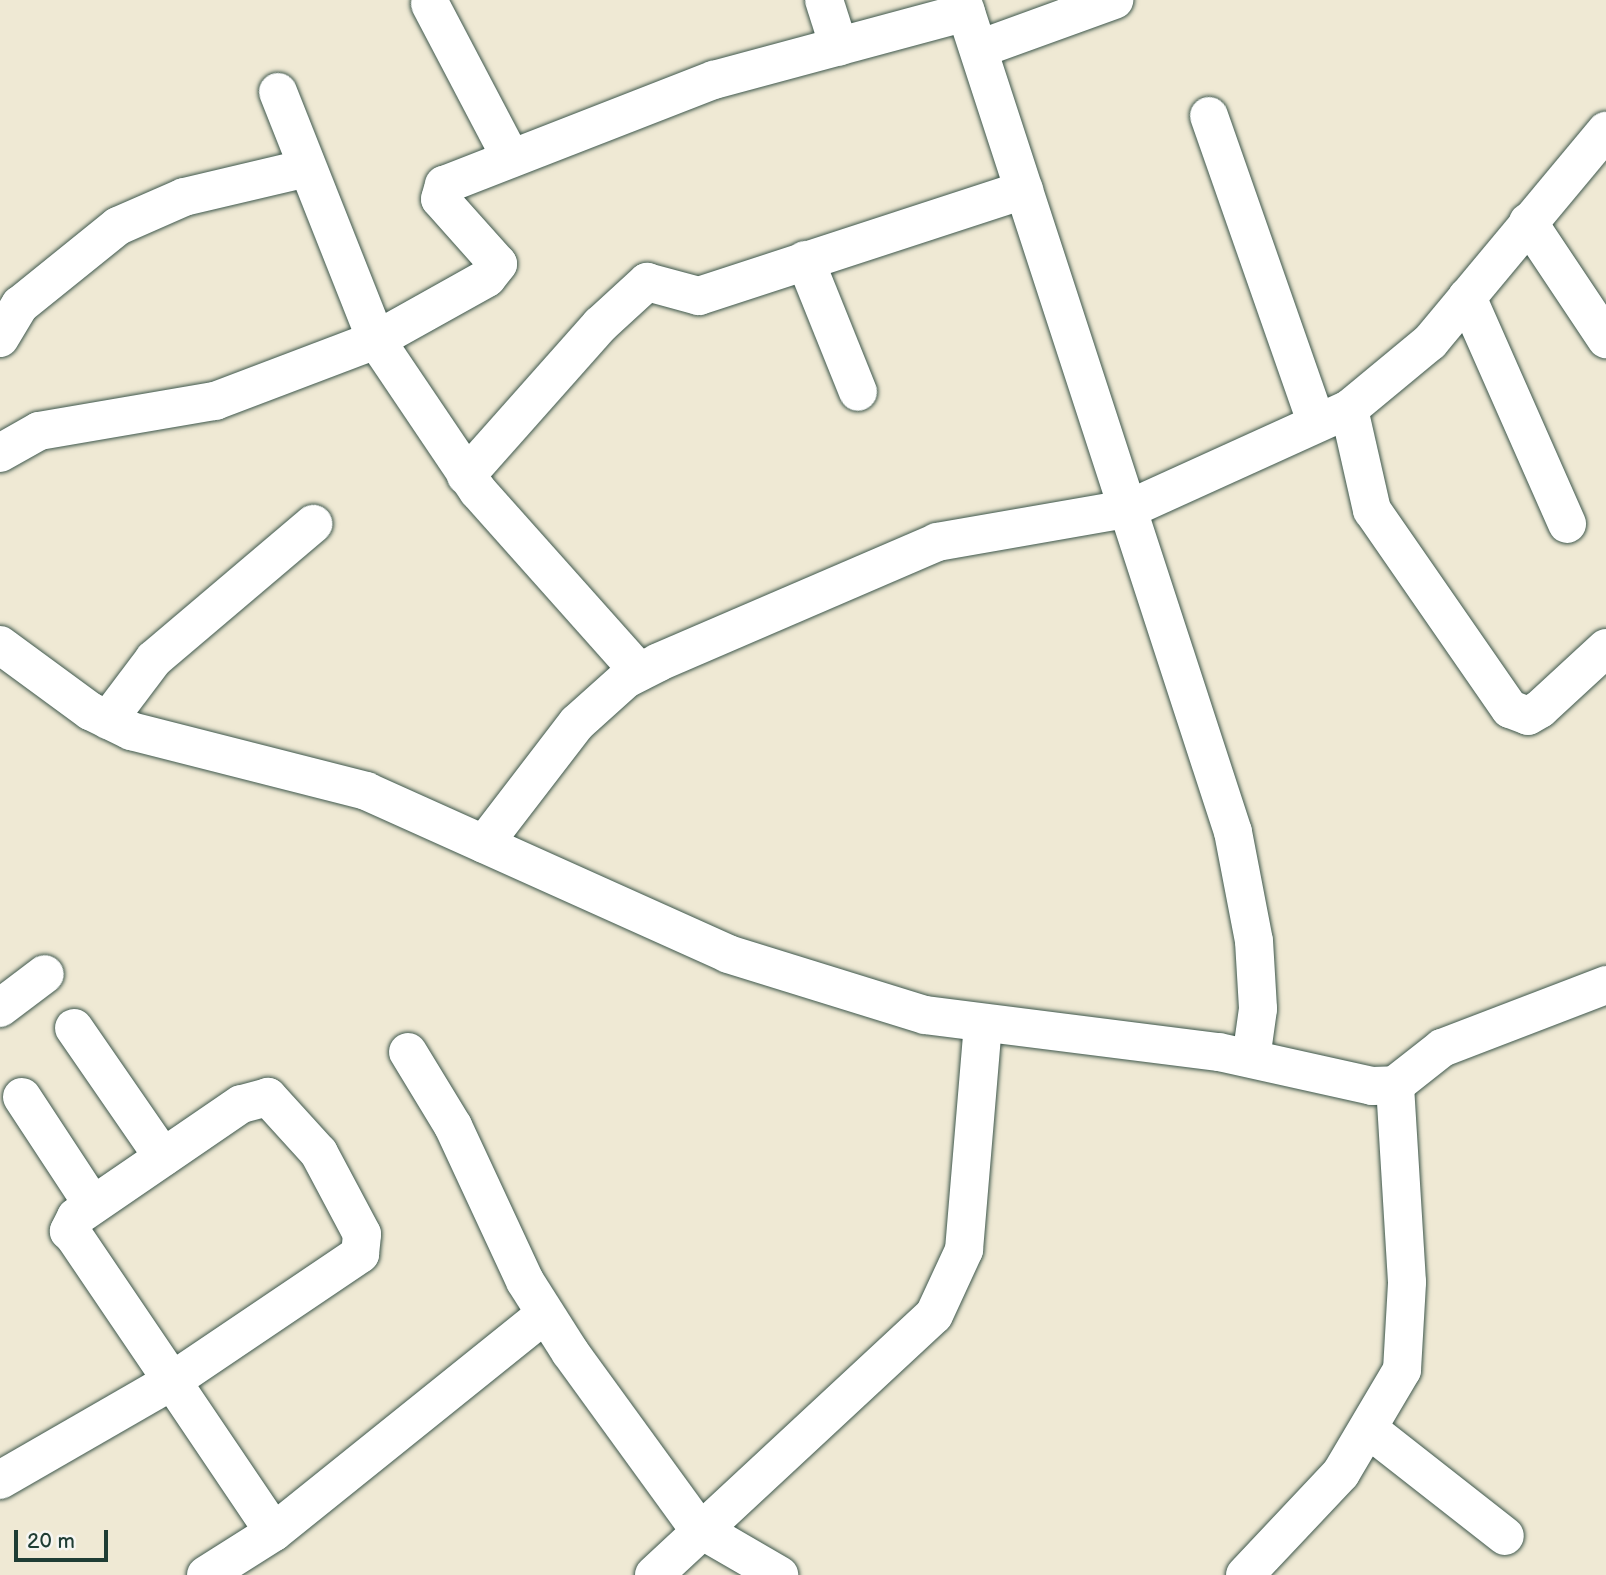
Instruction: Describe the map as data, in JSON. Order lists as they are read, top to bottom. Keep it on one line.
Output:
{"scale_bar":"20 m"}
